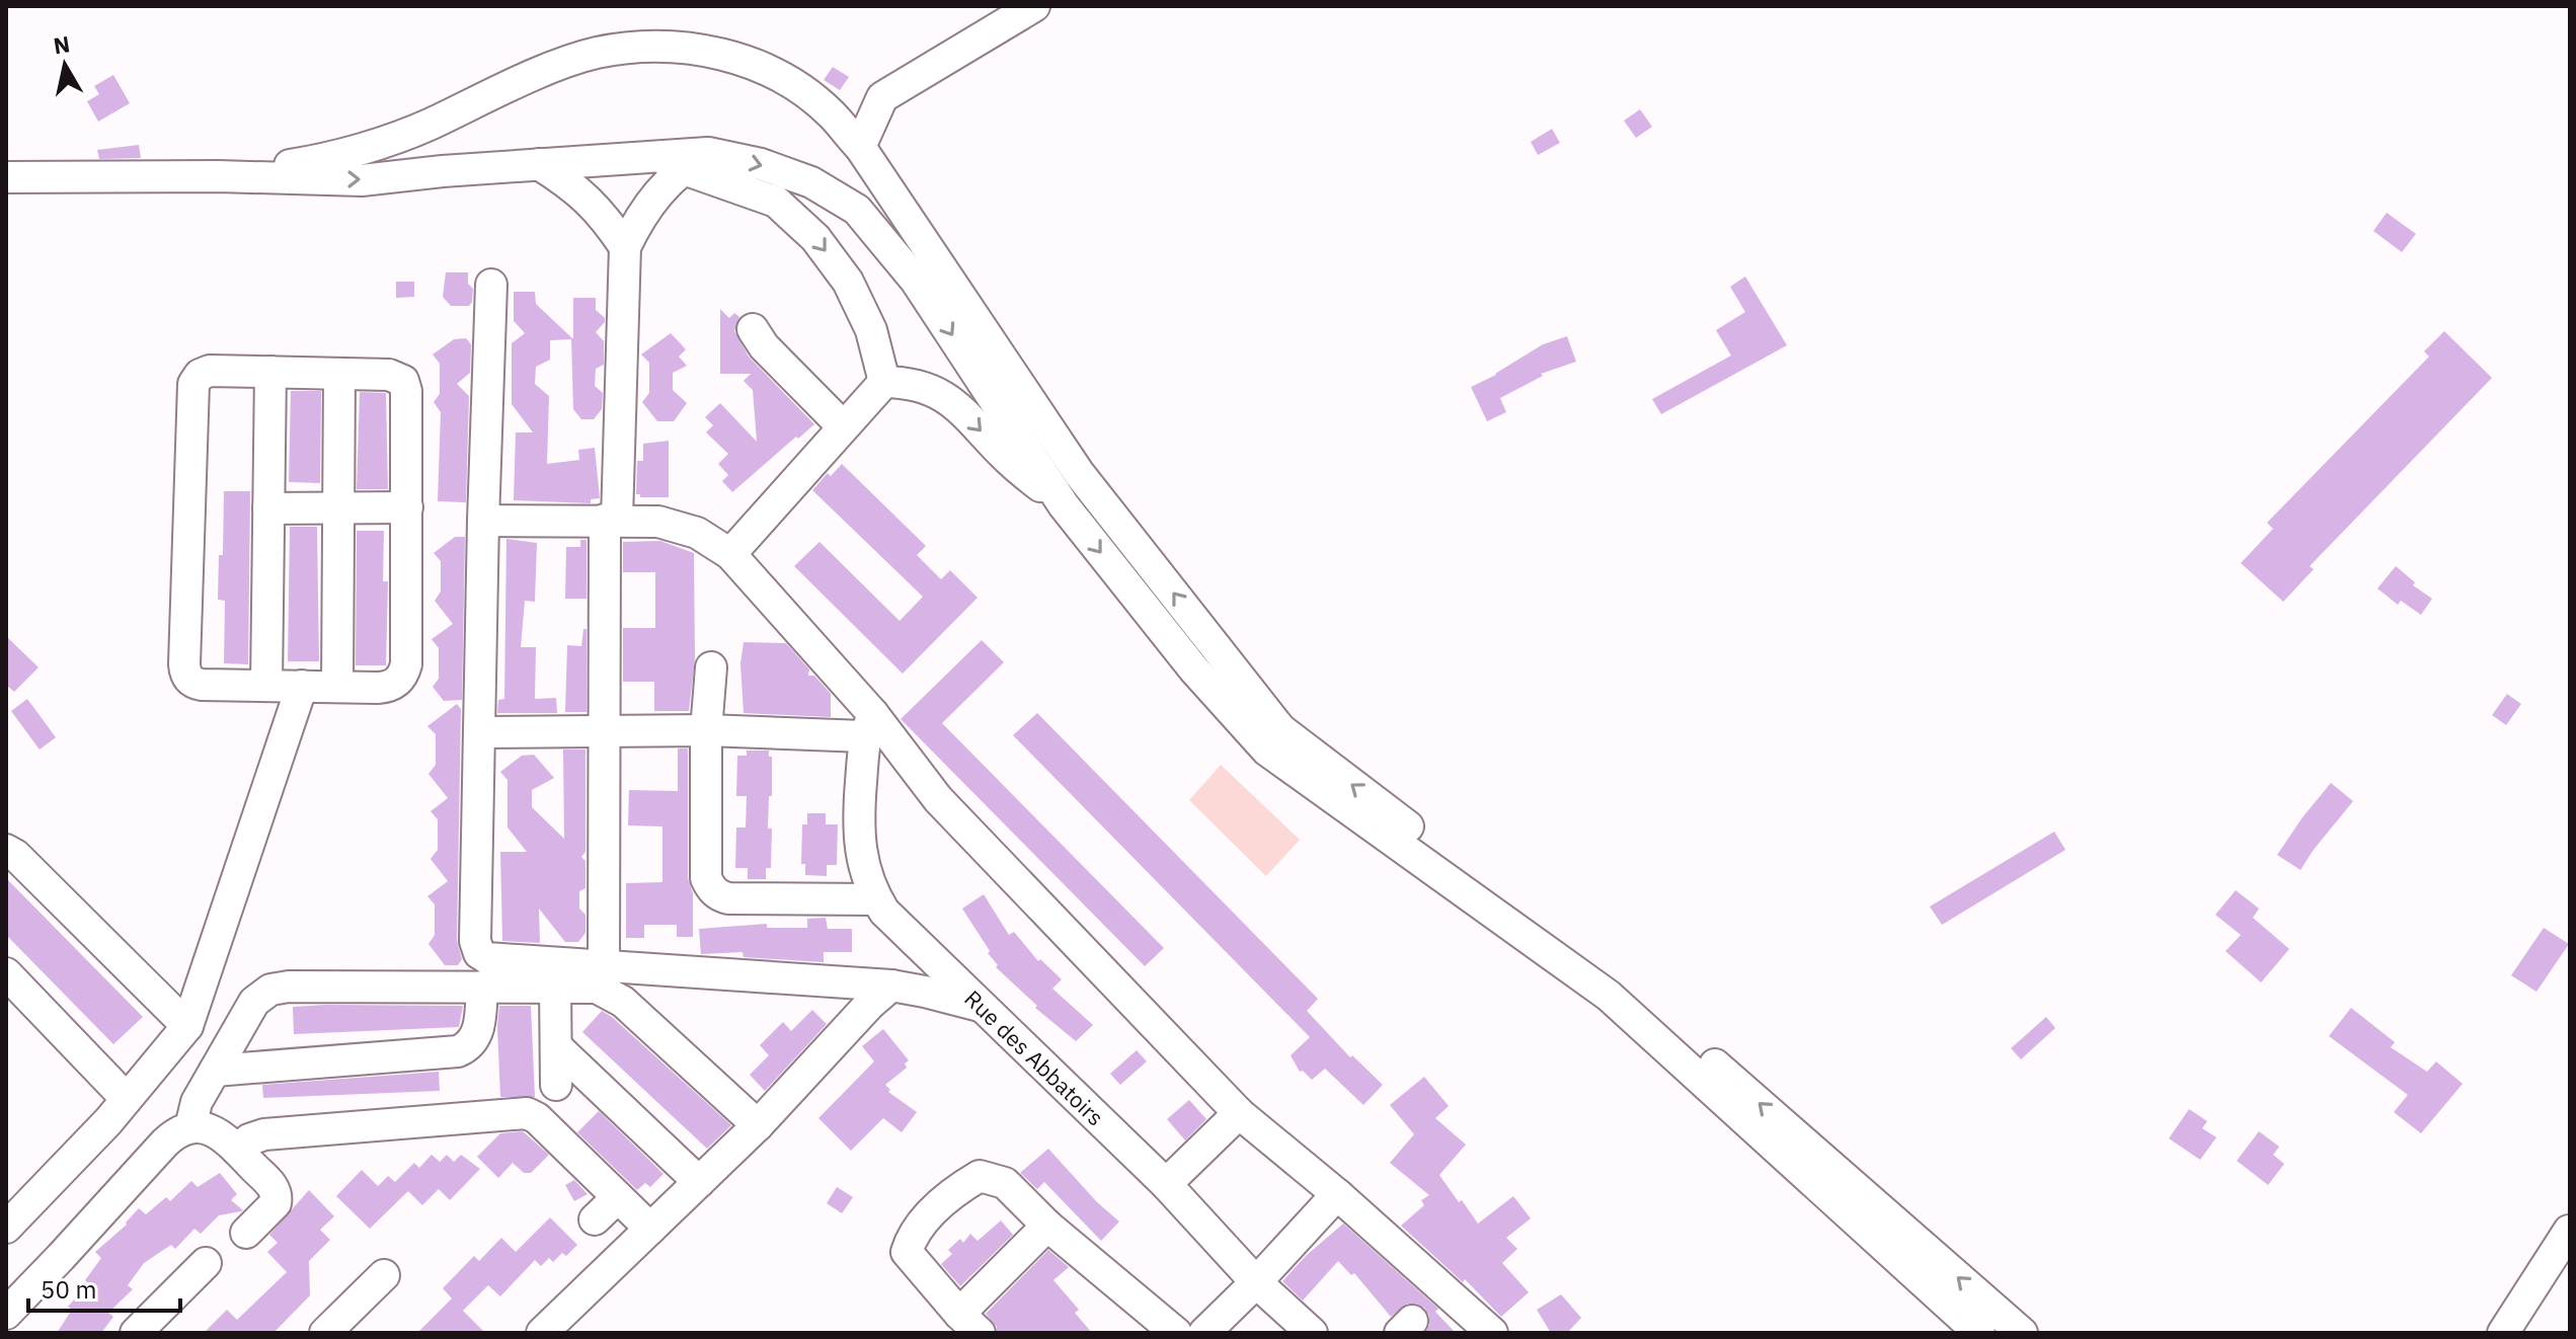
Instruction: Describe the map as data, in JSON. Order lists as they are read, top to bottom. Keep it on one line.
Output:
{"streets":{"street":["Rue des Abbatoirs"]},"scale_bar":"50 m","north":"top"}
